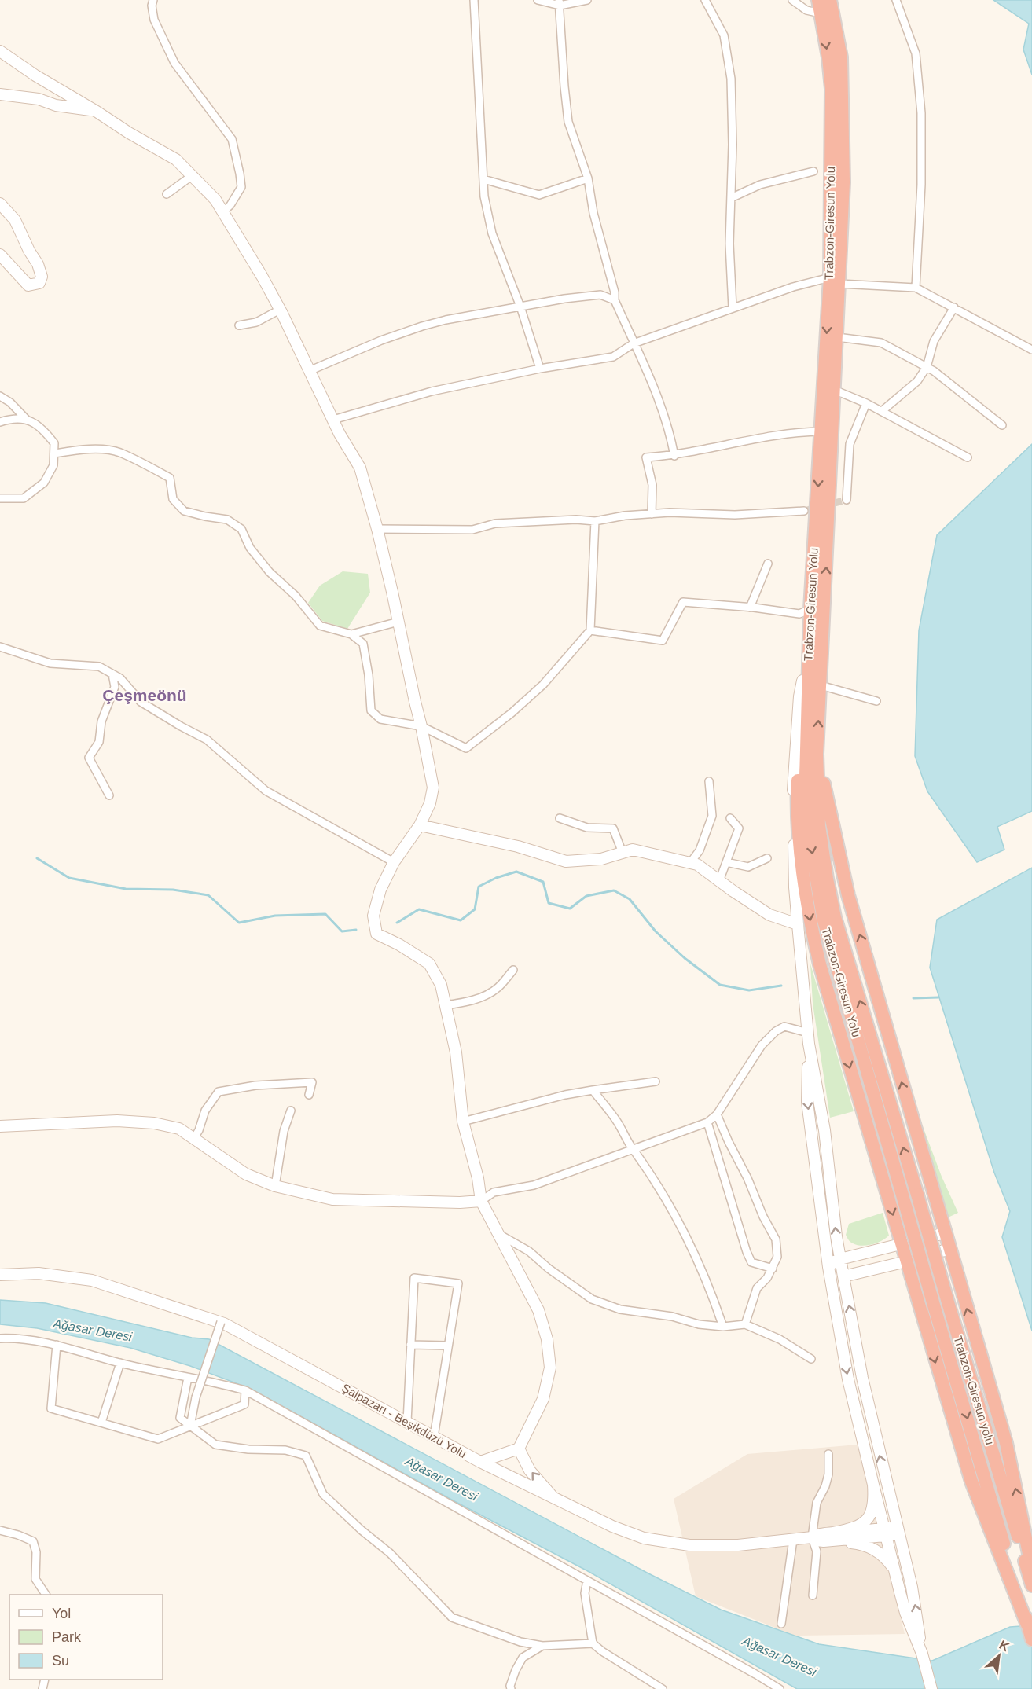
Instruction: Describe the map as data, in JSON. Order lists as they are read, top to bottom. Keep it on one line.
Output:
{"streets":{"highway":["Trabzon-Giresun Yolu","Trabzon-Giresun yolu"],"street":["Şalpazarı - Beşikdüzü Yolu"]},"crossings":[["Trabzon-Giresun Yolu","Trabzon-Giresun yolu"]],"districts":["Çeşmeönü"],"water":["Ağasar Deresi"],"legend":["Yol","Park","Su"],"north":"top right"}
